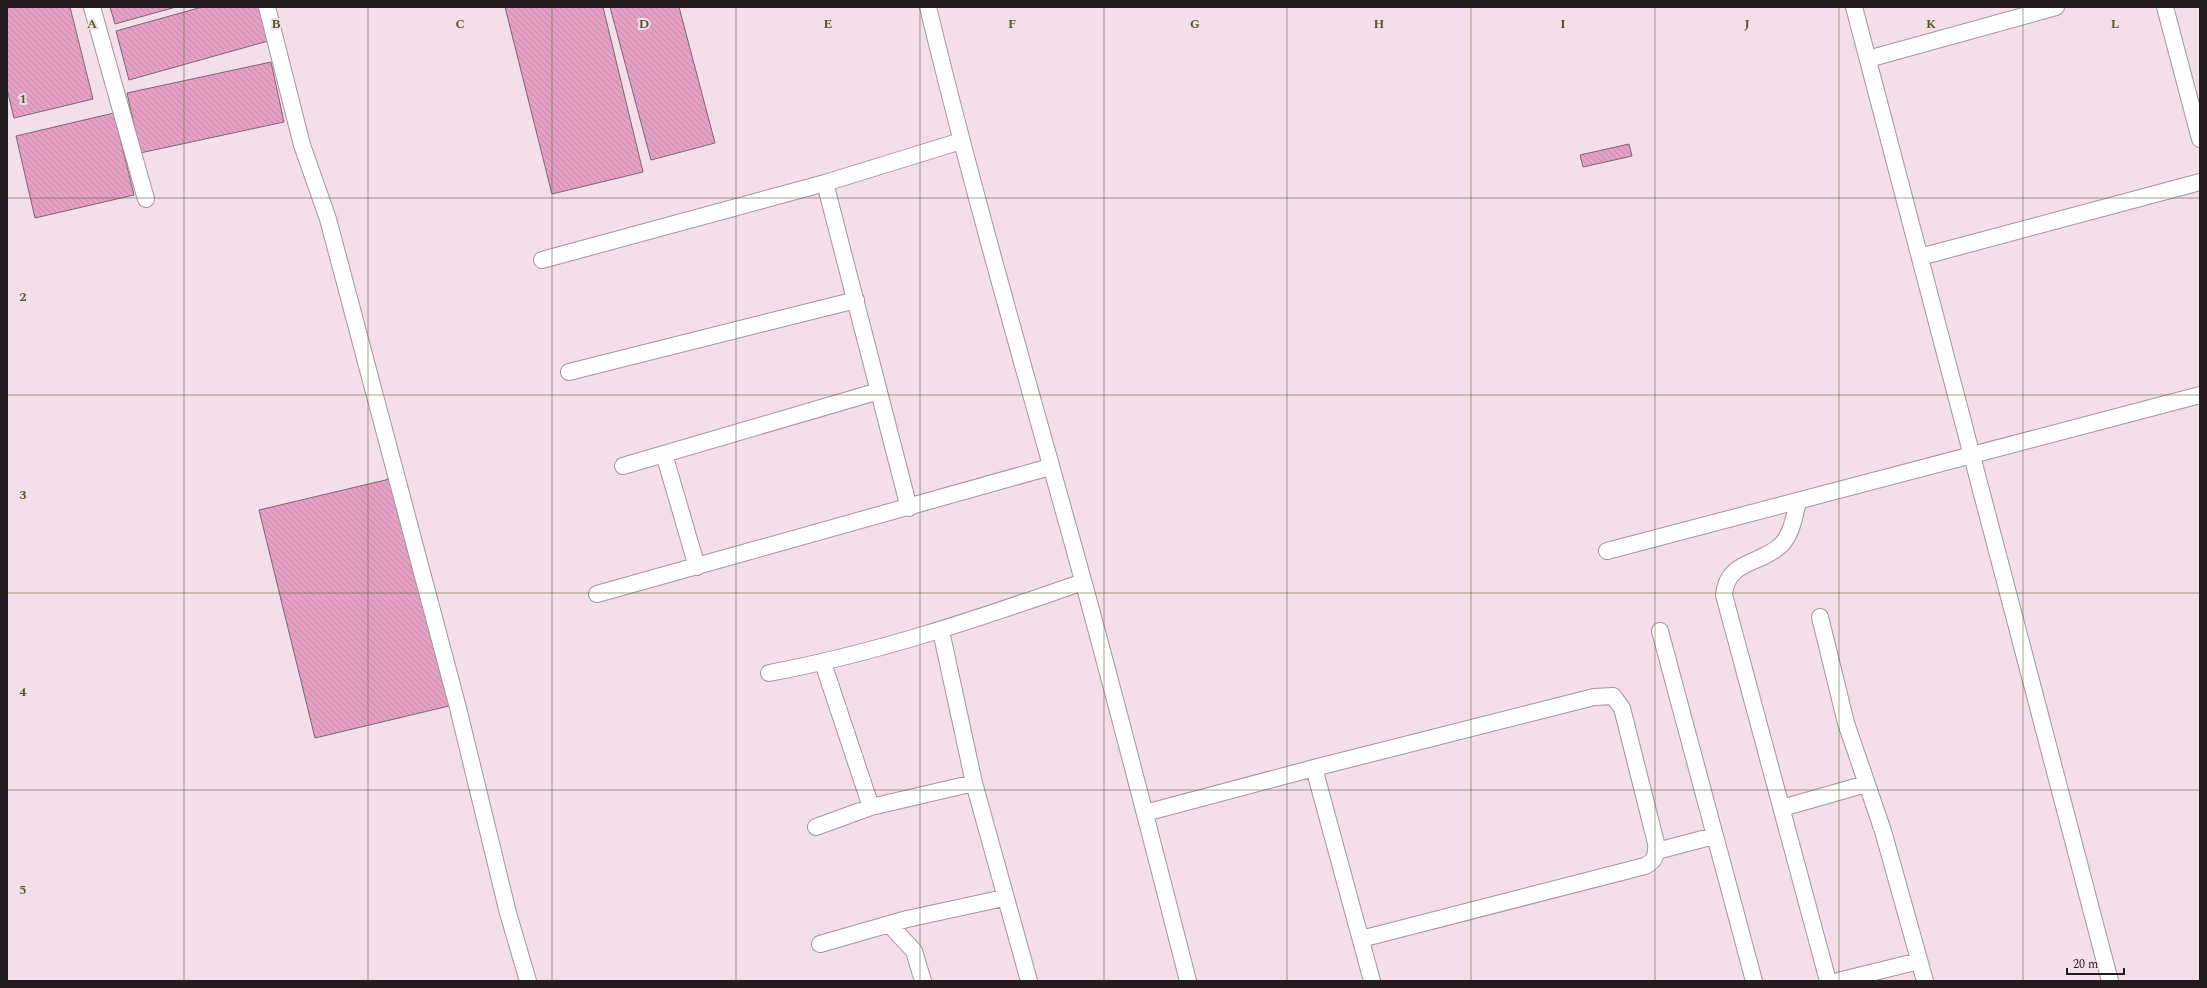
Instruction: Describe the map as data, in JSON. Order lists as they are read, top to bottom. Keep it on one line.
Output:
{"scale_bar":"20 m","grid":{"columns":["A","B","C","D","E","F","G","H","I","J","K","L"],"rows":["1","2","3","4","5"]}}
